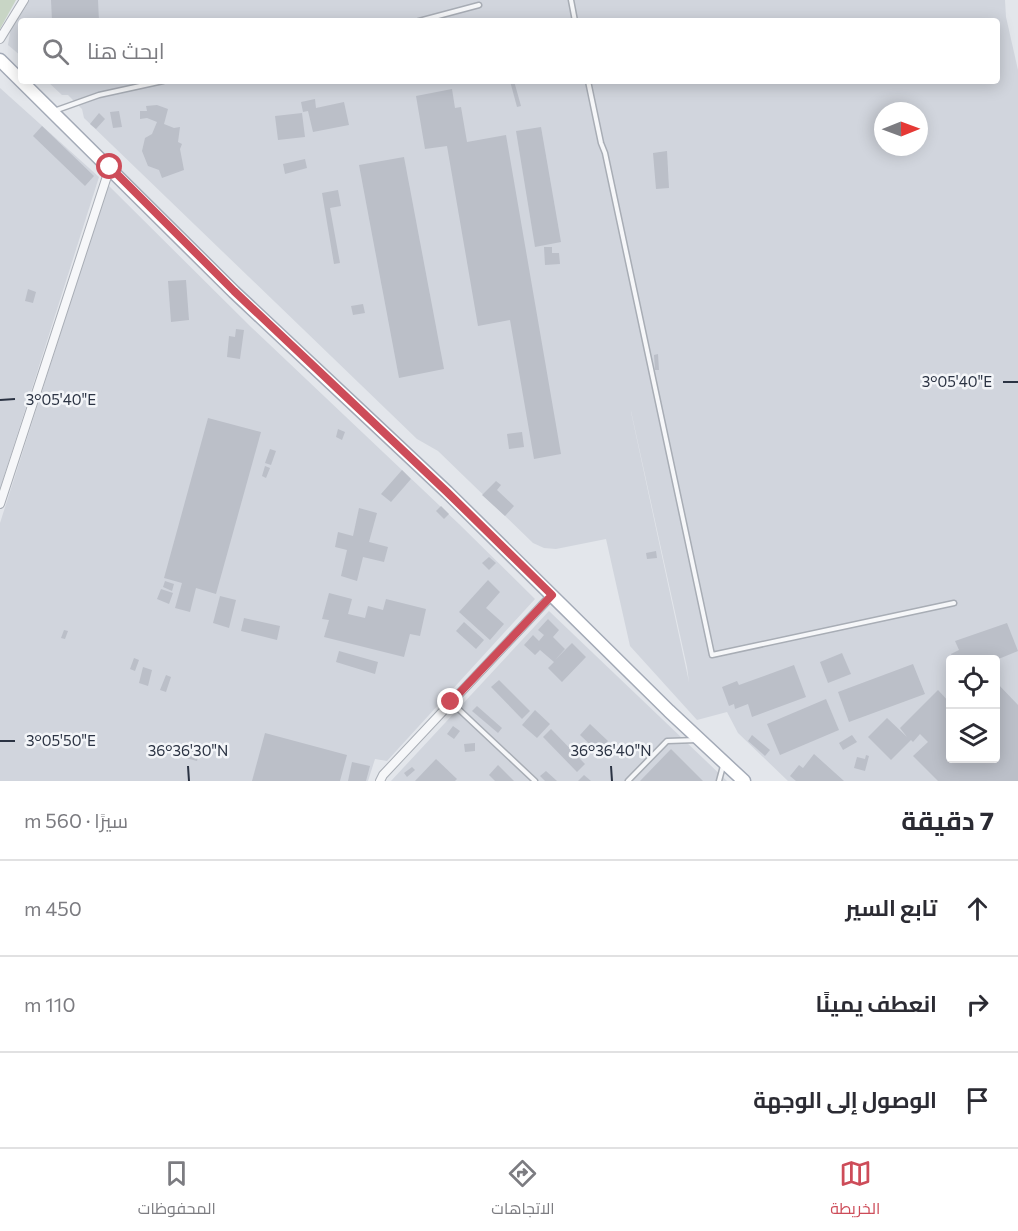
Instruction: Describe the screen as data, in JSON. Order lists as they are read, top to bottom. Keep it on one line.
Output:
{"north":"right","page":{"search":"ابحث هنا","heading":["7 دقيقة","سيرًا · 560 m"],"list":[["تابع السير","450 m"],["انعطف يمينًا","110 m"],"الوصول إلى الوجهة"],"nav":["الخريطة","الاتجاهات","المحفوظات"]},"coordinates":["3°05'40\"E","3°05'50\"E","36°36'30\"N","36°36'40\"N"]}
